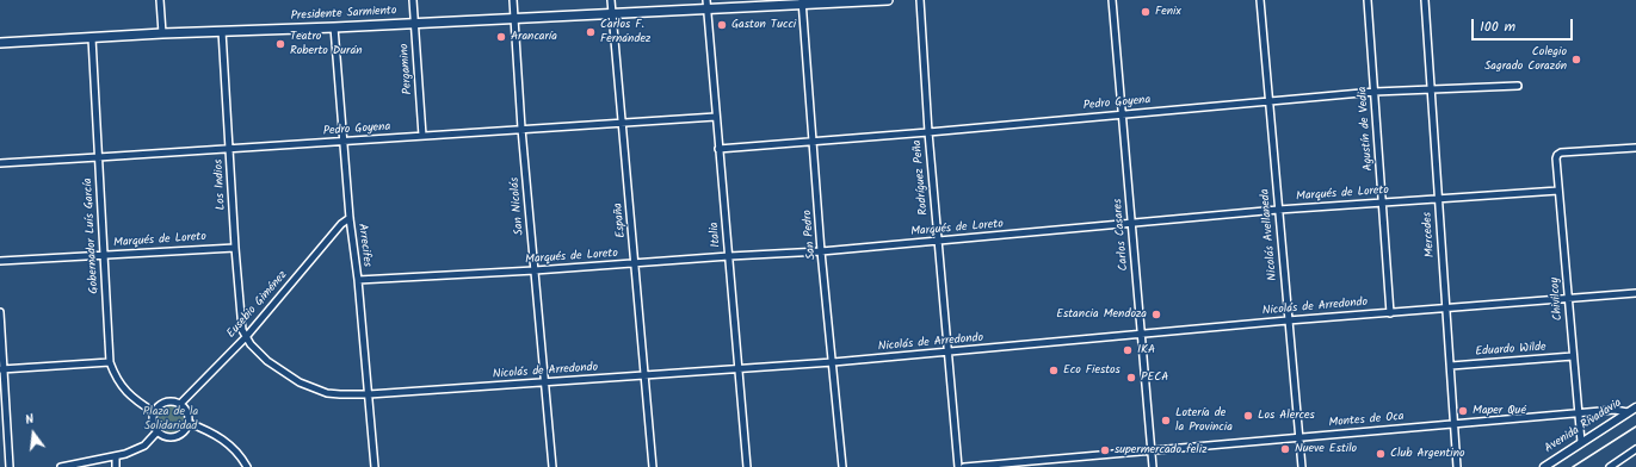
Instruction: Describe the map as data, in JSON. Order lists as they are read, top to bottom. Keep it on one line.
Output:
{"streets":{"main road":["Presidente Sarmiento"],"street":["Pergamino","Pedro Goyena","Agustín de Vedia","Rodríguez Peña","Los Indios","Marqués de Loreto","San Nicolás","España","Italia","San Pedro","Carlos Casares","Nicolás Avellaneda","Mercedes","Gobernador Luís García","Arrecifes","Chivilcoy","Eusebio Giménez","Nicolás de Arredondo","Eduardo Wilde","Montes de Oca","Avenida Rivadavia"]},"crossings":[["Presidente Sarmiento","Pergamino"],["Presidente Sarmiento","Los Indios"],["Presidente Sarmiento","San Nicolás"],["Presidente Sarmiento","España"],["Presidente Sarmiento","Italia"],["Presidente Sarmiento","San Pedro"],["Presidente Sarmiento","Gobernador Luís García"],["Presidente Sarmiento","Arrecifes"],["Pergamino","Pedro Goyena"],["Pedro Goyena","Agustín de Vedia"],["Pedro Goyena","Rodríguez Peña"],["Pedro Goyena","Los Indios"],["Pedro Goyena","San Nicolás"],["Pedro Goyena","España"],["Pedro Goyena","Italia"],["Pedro Goyena","San Pedro"],["Pedro Goyena","Carlos Casares"],["Pedro Goyena","Nicolás Avellaneda"],["Pedro Goyena","Mercedes"],["Pedro Goyena","Gobernador Luís García"],["Pedro Goyena","Arrecifes"],["Agustín de Vedia","Marqués de Loreto"],["Agustín de Vedia","Nicolás de Arredondo"],["Rodríguez Peña","Marqués de Loreto"],["Rodríguez Peña","Nicolás de Arredondo"],["Los Indios","Marqués de Loreto"],["Los Indios","Eusebio Giménez"],["Los Indios","Nicolás de Arredondo"],["Marqués de Loreto","San Nicolás"],["Marqués de Loreto","España"],["Marqués de Loreto","Italia"],["Marqués de Loreto","San Pedro"],["Marqués de Loreto","Carlos Casares"],["Marqués de Loreto","Nicolás Avellaneda"],["Marqués de Loreto","Mercedes"],["Marqués de Loreto","Gobernador Luís García"],["Marqués de Loreto","Arrecifes"],["Marqués de Loreto","Chivilcoy"],["San Nicolás","Nicolás de Arredondo"],["España","Nicolás de Arredondo"],["Italia","Nicolás de Arredondo"],["San Pedro","Nicolás de Arredondo"],["Carlos Casares","Nicolás de Arredondo"],["Carlos Casares","Montes de Oca"],["Nicolás Avellaneda","Nicolás de Arredondo"],["Nicolás Avellaneda","Montes de Oca"],["Mercedes","Nicolás de Arredondo"],["Mercedes","Eduardo Wilde"],["Mercedes","Montes de Oca"],["Gobernador Luís García","Eusebio Giménez"],["Arrecifes","Eusebio Giménez"],["Arrecifes","Nicolás de Arredondo"],["Chivilcoy","Nicolás de Arredondo"],["Chivilcoy","Eduardo Wilde"],["Chivilcoy","Montes de Oca"],["Chivilcoy","Avenida Rivadavia"],["Eusebio Giménez","Nicolás de Arredondo"],["Montes de Oca","Avenida Rivadavia"]],"parks":["Plaza de la Solidaridad"],"places":["Fenix","Gaston Tucci","Carlos F. Fernández","Arancaría","Teatro Roberto Durán","Colegio Sagrado Corazón","Estancia Mendoza","IKA","Eco Fiestos","PECA","Maper Qué","Los Alerces","Lotería de la Provincia","Nueve Estilo","supermercado feliz","Club Argentino"],"scale_bar":"100 m","north":"top"}
